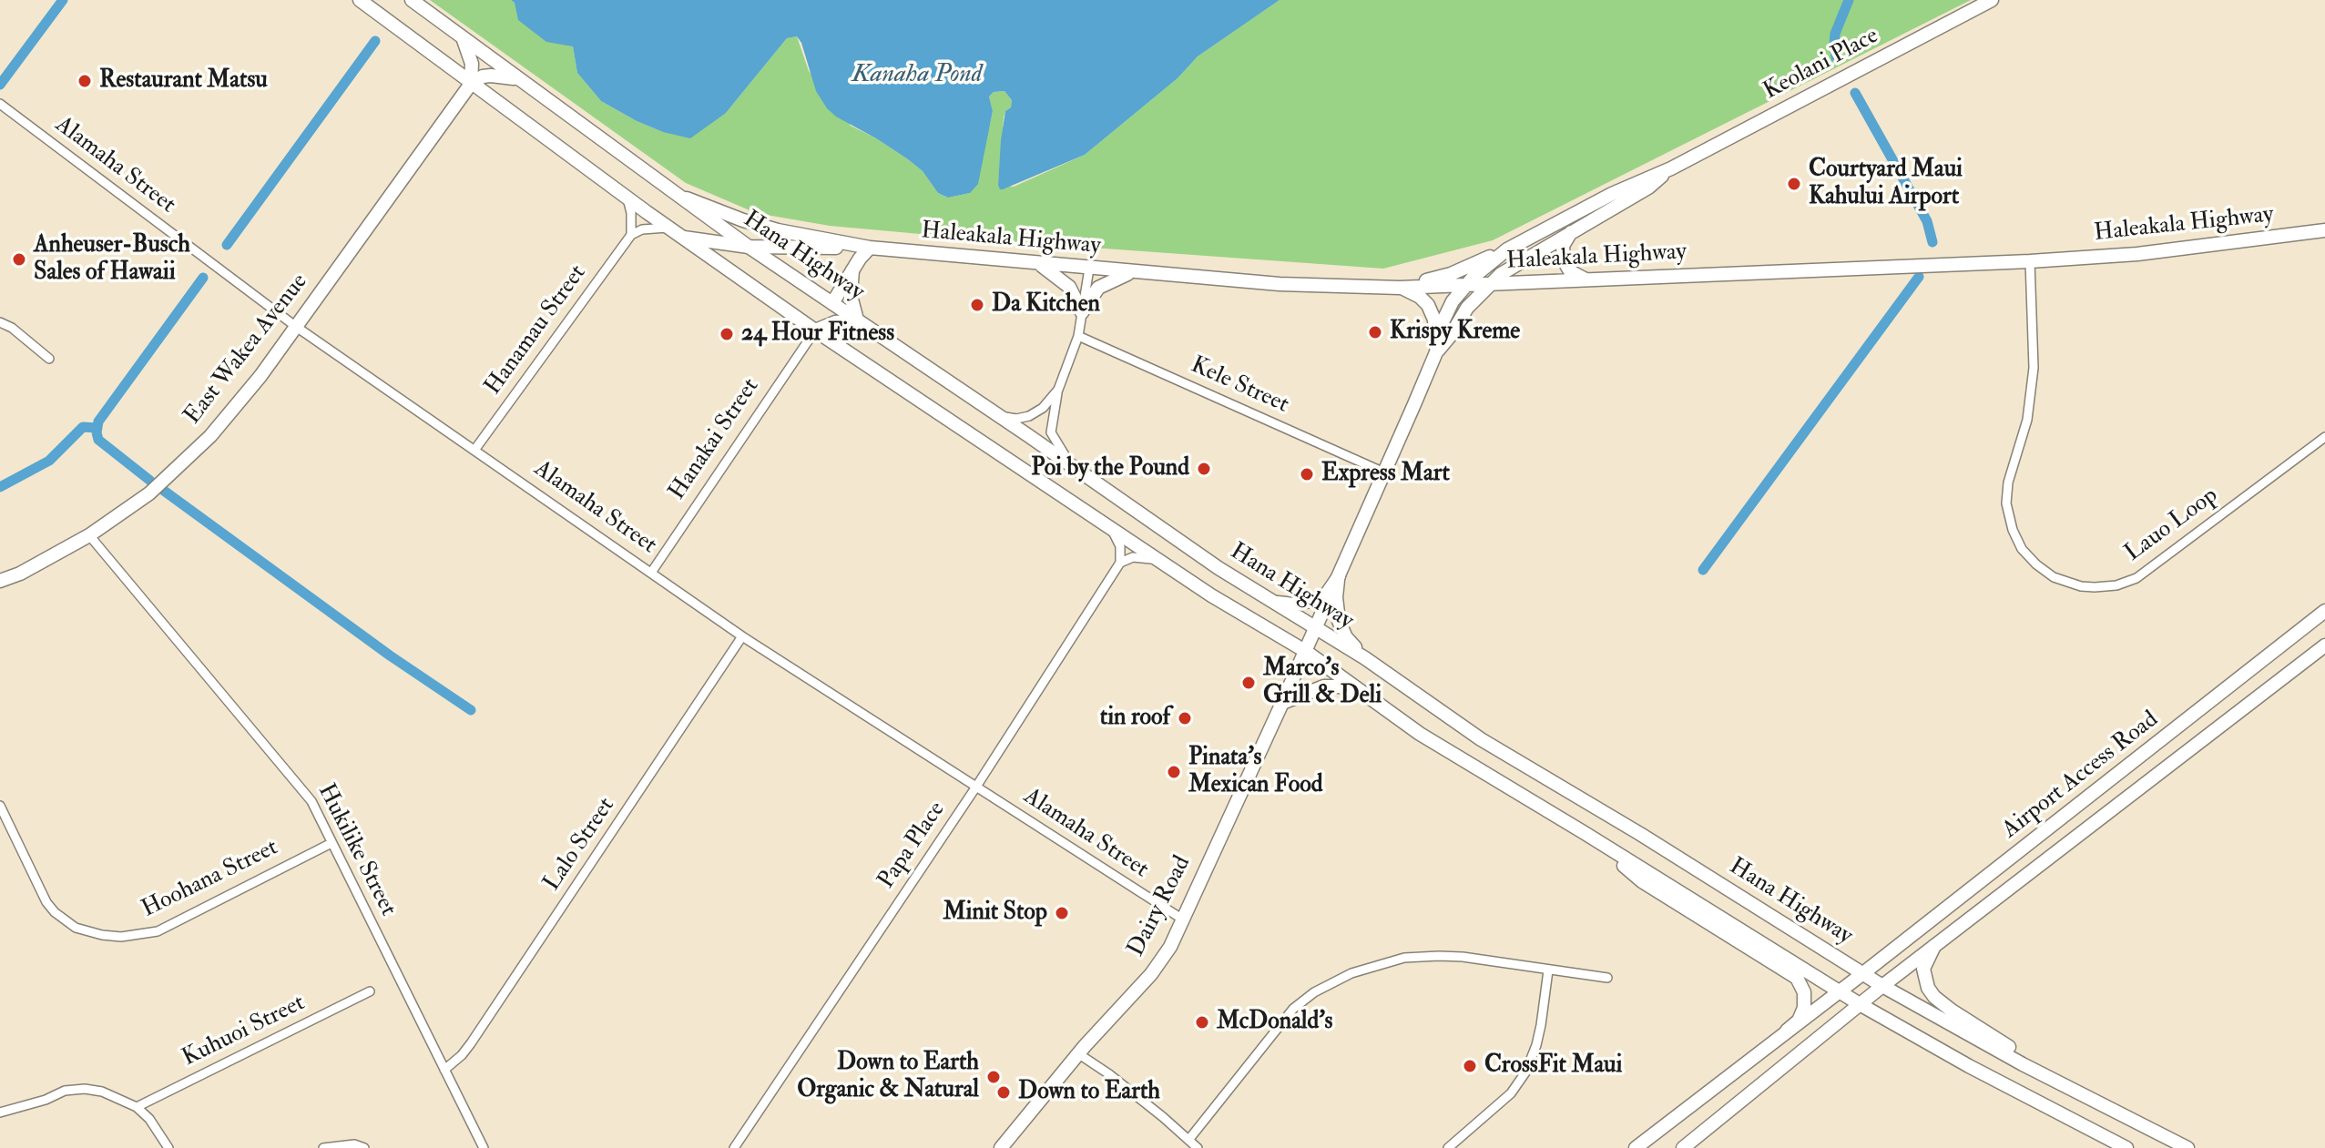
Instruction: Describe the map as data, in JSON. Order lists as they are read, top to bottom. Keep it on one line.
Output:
{"streets":{"main road":["Keolani Place","Haleakala Highway","Hana Highway","East Wakea Avenue","Airport Access Road","Dairy Road"],"street":["Alamaha Street","Hanamau Street","Kele Street","Hanakai Street","Lauo Loop","Lalo Street","Papa Place","Hukilike Street","Hoohana Street","Kuhuoi Street"]},"crossings":[["Keolani Place","Haleakala Highway"],["Alamaha Street","Hanamau Street"],["Alamaha Street","East Wakea Avenue"],["Alamaha Street","Hanakai Street"],["Alamaha Street","Lalo Street"],["Alamaha Street","Papa Place"],["Alamaha Street","Dairy Road"],["Haleakala Highway","Hana Highway"],["Haleakala Highway","Lauo Loop"],["Hana Highway","East Wakea Avenue"],["Hana Highway","Hanakai Street"],["Hana Highway","Airport Access Road"],["Hana Highway","Dairy Road"],["East Wakea Avenue","Hukilike Street"],["Lalo Street","Hukilike Street"],["Hukilike Street","Hoohana Street"]],"water":["Kanaha Pond"],"places":["Restaurant Matsu","Courtyard Maui Kahului Airport","Anheuser-Busch Sales of Hawaii","Da Kitchen","Krispy Kreme","24 Hour Fitness","Poi by the Pound","Express Mart","Marco's Grill & Deli","tin roof","Pinata’s Mexican Food","Minit Stop","McDonald's","CrossFit Maui","Down to Earth Organic & Natural","Down to Earth"]}
